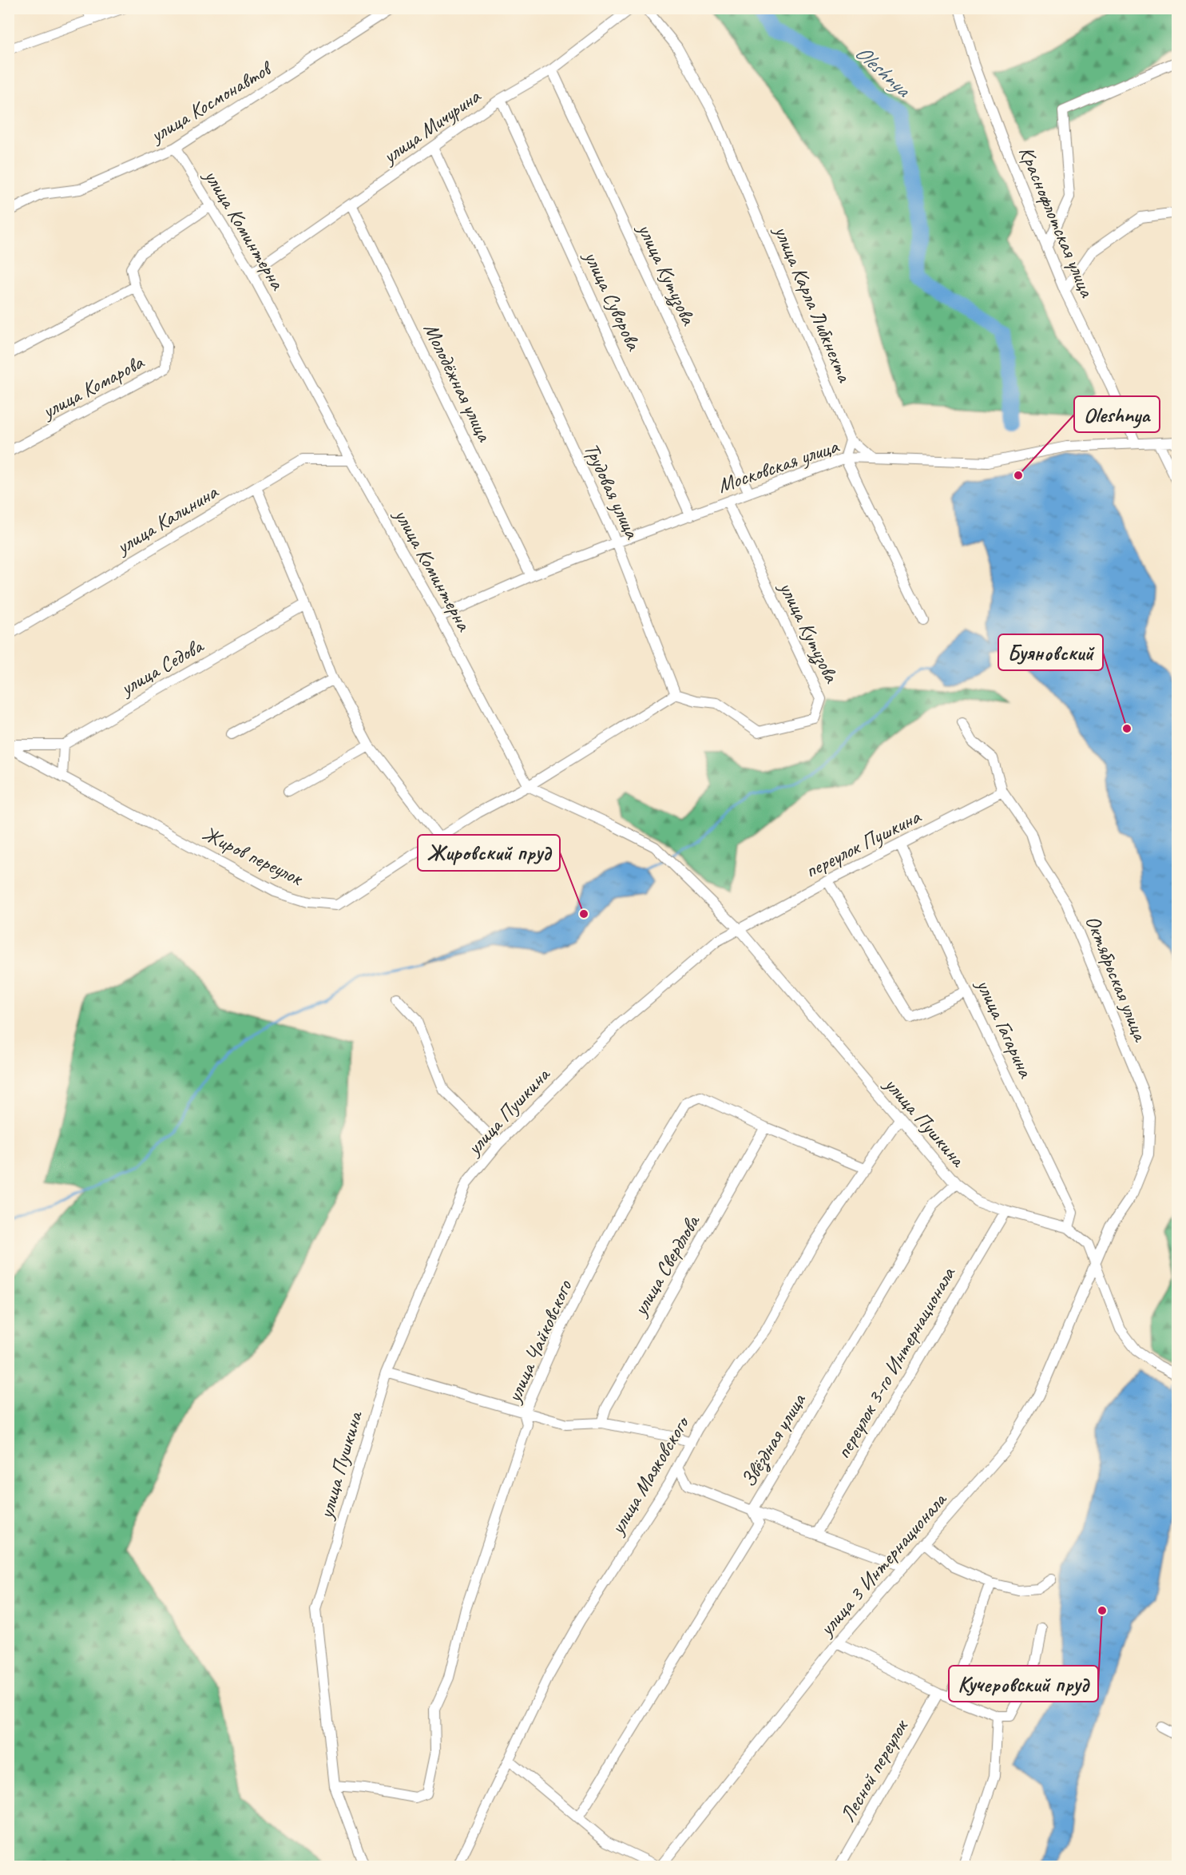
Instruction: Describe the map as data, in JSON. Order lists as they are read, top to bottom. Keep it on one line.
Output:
{"streets":{"street":["улица Космонавтов","улица Мичурина","Краснофлотская улица","улица Коминтерна","улица Кутузова","улица Суворова","улица Карла Либкнехта","Молодёжная улица","улица Комарова","Московская улица","Трудовая улица","улица Калинина","улица Седова","переулок Пушкина","Жиров переулок","Октябрьская улица","улица Гагарина","улица Пушкина","улица Свердлова","улица Чайковского","переулок 3-го Интернационала","Звёздная улица","улица Маяковского","улица 3 Интернационала","Лесной переулок"]},"crossings":[["улица Космонавтов","улица Коминтерна"],["улица Мичурина","улица Коминтерна"],["улица Мичурина","улица Кутузова"],["улица Мичурина","улица Суворова"],["улица Мичурина","Молодёжная улица"],["улица Мичурина","Трудовая улица"],["Краснофлотская улица","Московская улица"],["улица Коминтерна","улица Комарова"],["улица Коминтерна","Московская улица"],["улица Коминтерна","улица Калинина"],["улица Коминтерна","Жиров переулок"],["улица Кутузова","Московская улица"],["улица Кутузова","Трудовая улица"],["улица Суворова","Московская улица"],["Молодёжная улица","Московская улица"],["Московская улица","Трудовая улица"],["переулок Пушкина","Октябрьская улица"],["переулок Пушкина","улица Гагарина"],["переулок Пушкина","улица Пушкина"],["Октябрьская улица","улица Пушкина"],["Октябрьская улица","улица 3 Интернационала"],["улица Гагарина","улица Пушкина"],["улица Пушкина","улица Чайковского"],["улица Пушкина","переулок 3-го Интернационала"],["улица Пушкина","Звёздная улица"],["улица Пушкина","улица Маяковского"],["улица Пушкина","улица 3 Интернационала"],["улица Свердлова","улица Чайковского"],["улица Чайковского","улица Маяковского"]],"water":["Oleshnya"],"places":["Oleshnya","Буяновский","Жировский пруд","Кучеровский пруд"]}
